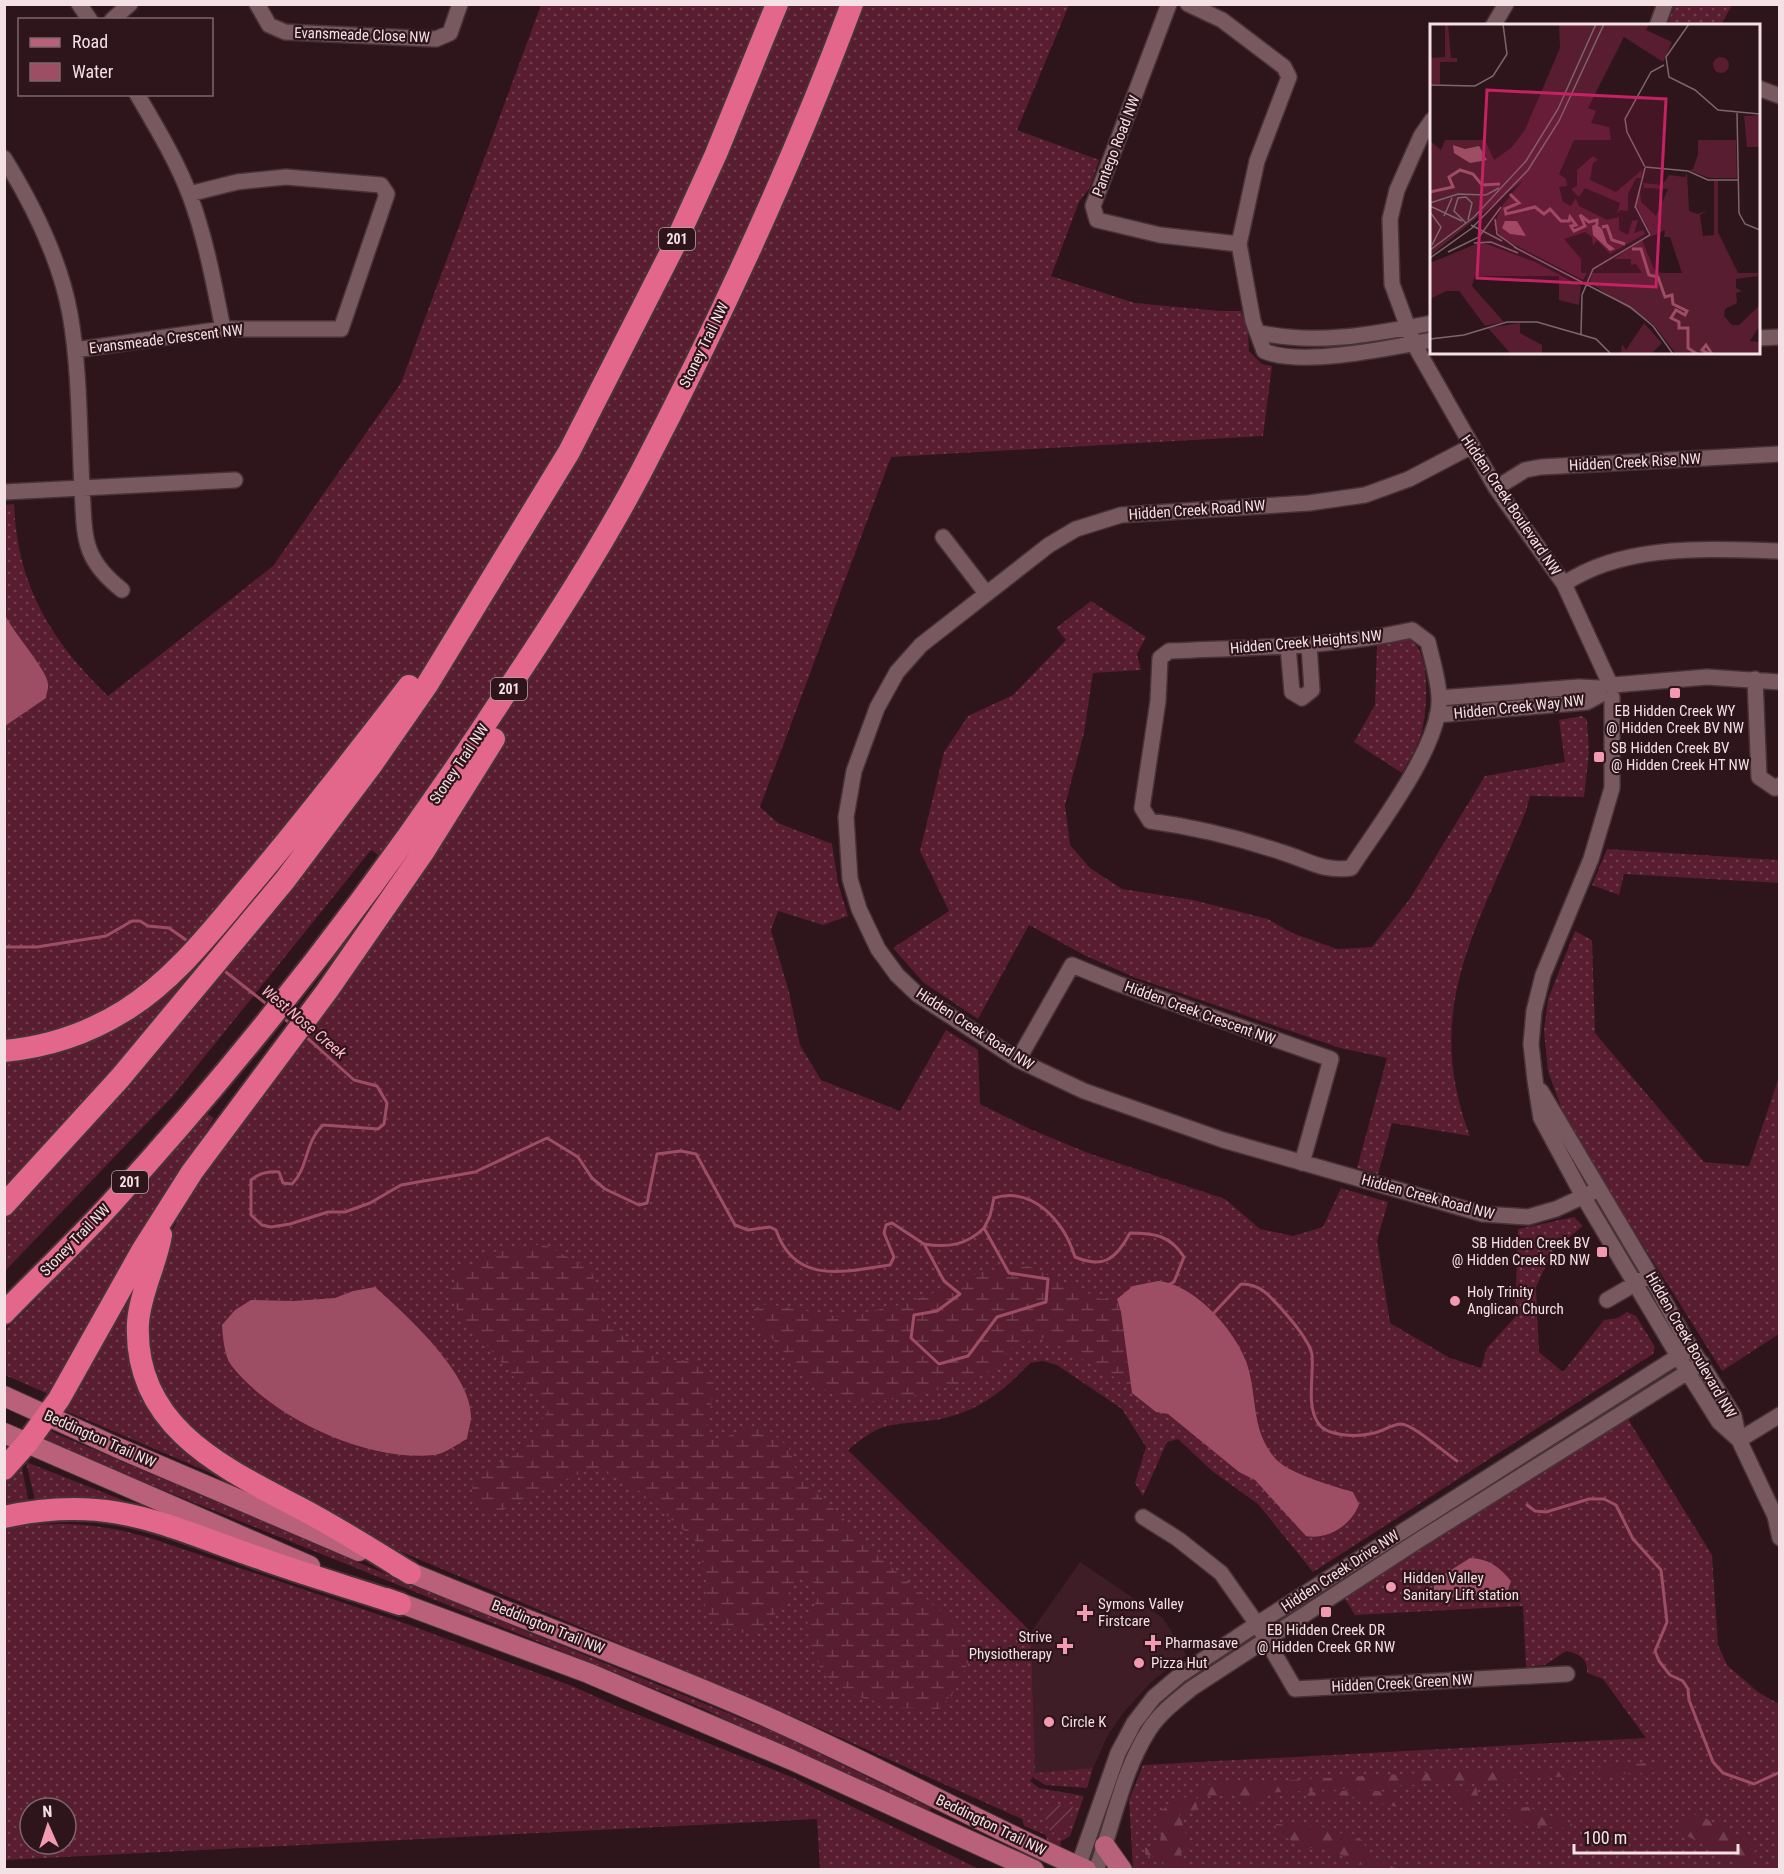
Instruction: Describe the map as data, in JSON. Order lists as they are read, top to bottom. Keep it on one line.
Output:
{"streets":{"highway":["201","Stoney Trail NW"],"main road":["Beddington Trail NW"],"street":["Evansmeade Close NW","Pantego Road NW","Evansmeade Crescent NW","Hidden Creek Rise NW","Hidden Creek Boulevard NW","Hidden Creek Road NW","Hidden Creek Heights NW","Hidden Creek Way NW","Hidden Creek Crescent NW","Hidden Creek Drive NW","Hidden Creek Green NW"]},"crossings":[["Hidden Creek Rise NW","Hidden Creek Boulevard NW"],["Hidden Creek Boulevard NW","Hidden Creek Road NW"],["Hidden Creek Boulevard NW","Hidden Creek Way NW"],["Hidden Creek Boulevard NW","Hidden Creek Drive NW"],["Hidden Creek Road NW","Hidden Creek Crescent NW"],["Hidden Creek Heights NW","Hidden Creek Way NW"],["Beddington Trail NW","Hidden Creek Drive NW"],["Hidden Creek Drive NW","Hidden Creek Green NW"]],"water":["West Nose Creek"],"places":{"transit":["EB Hidden Creek WY @ Hidden Creek BV NW","SB Hidden Creek BV @ Hidden Creek HT NW","SB Hidden Creek BV @ Hidden Creek RD NW","EB Hidden Creek DR @ Hidden Creek GR NW"],"other":["Holy Trinity Anglican Church","Hidden Valley Sanitary Lift station","Pizza Hut","Circle K"],"health":["Symons Valley Firstcare","Pharmasave","Strive Physiotherapy"]},"legend":["Road","Water"],"scale_bar":"100 m","north":"top"}
